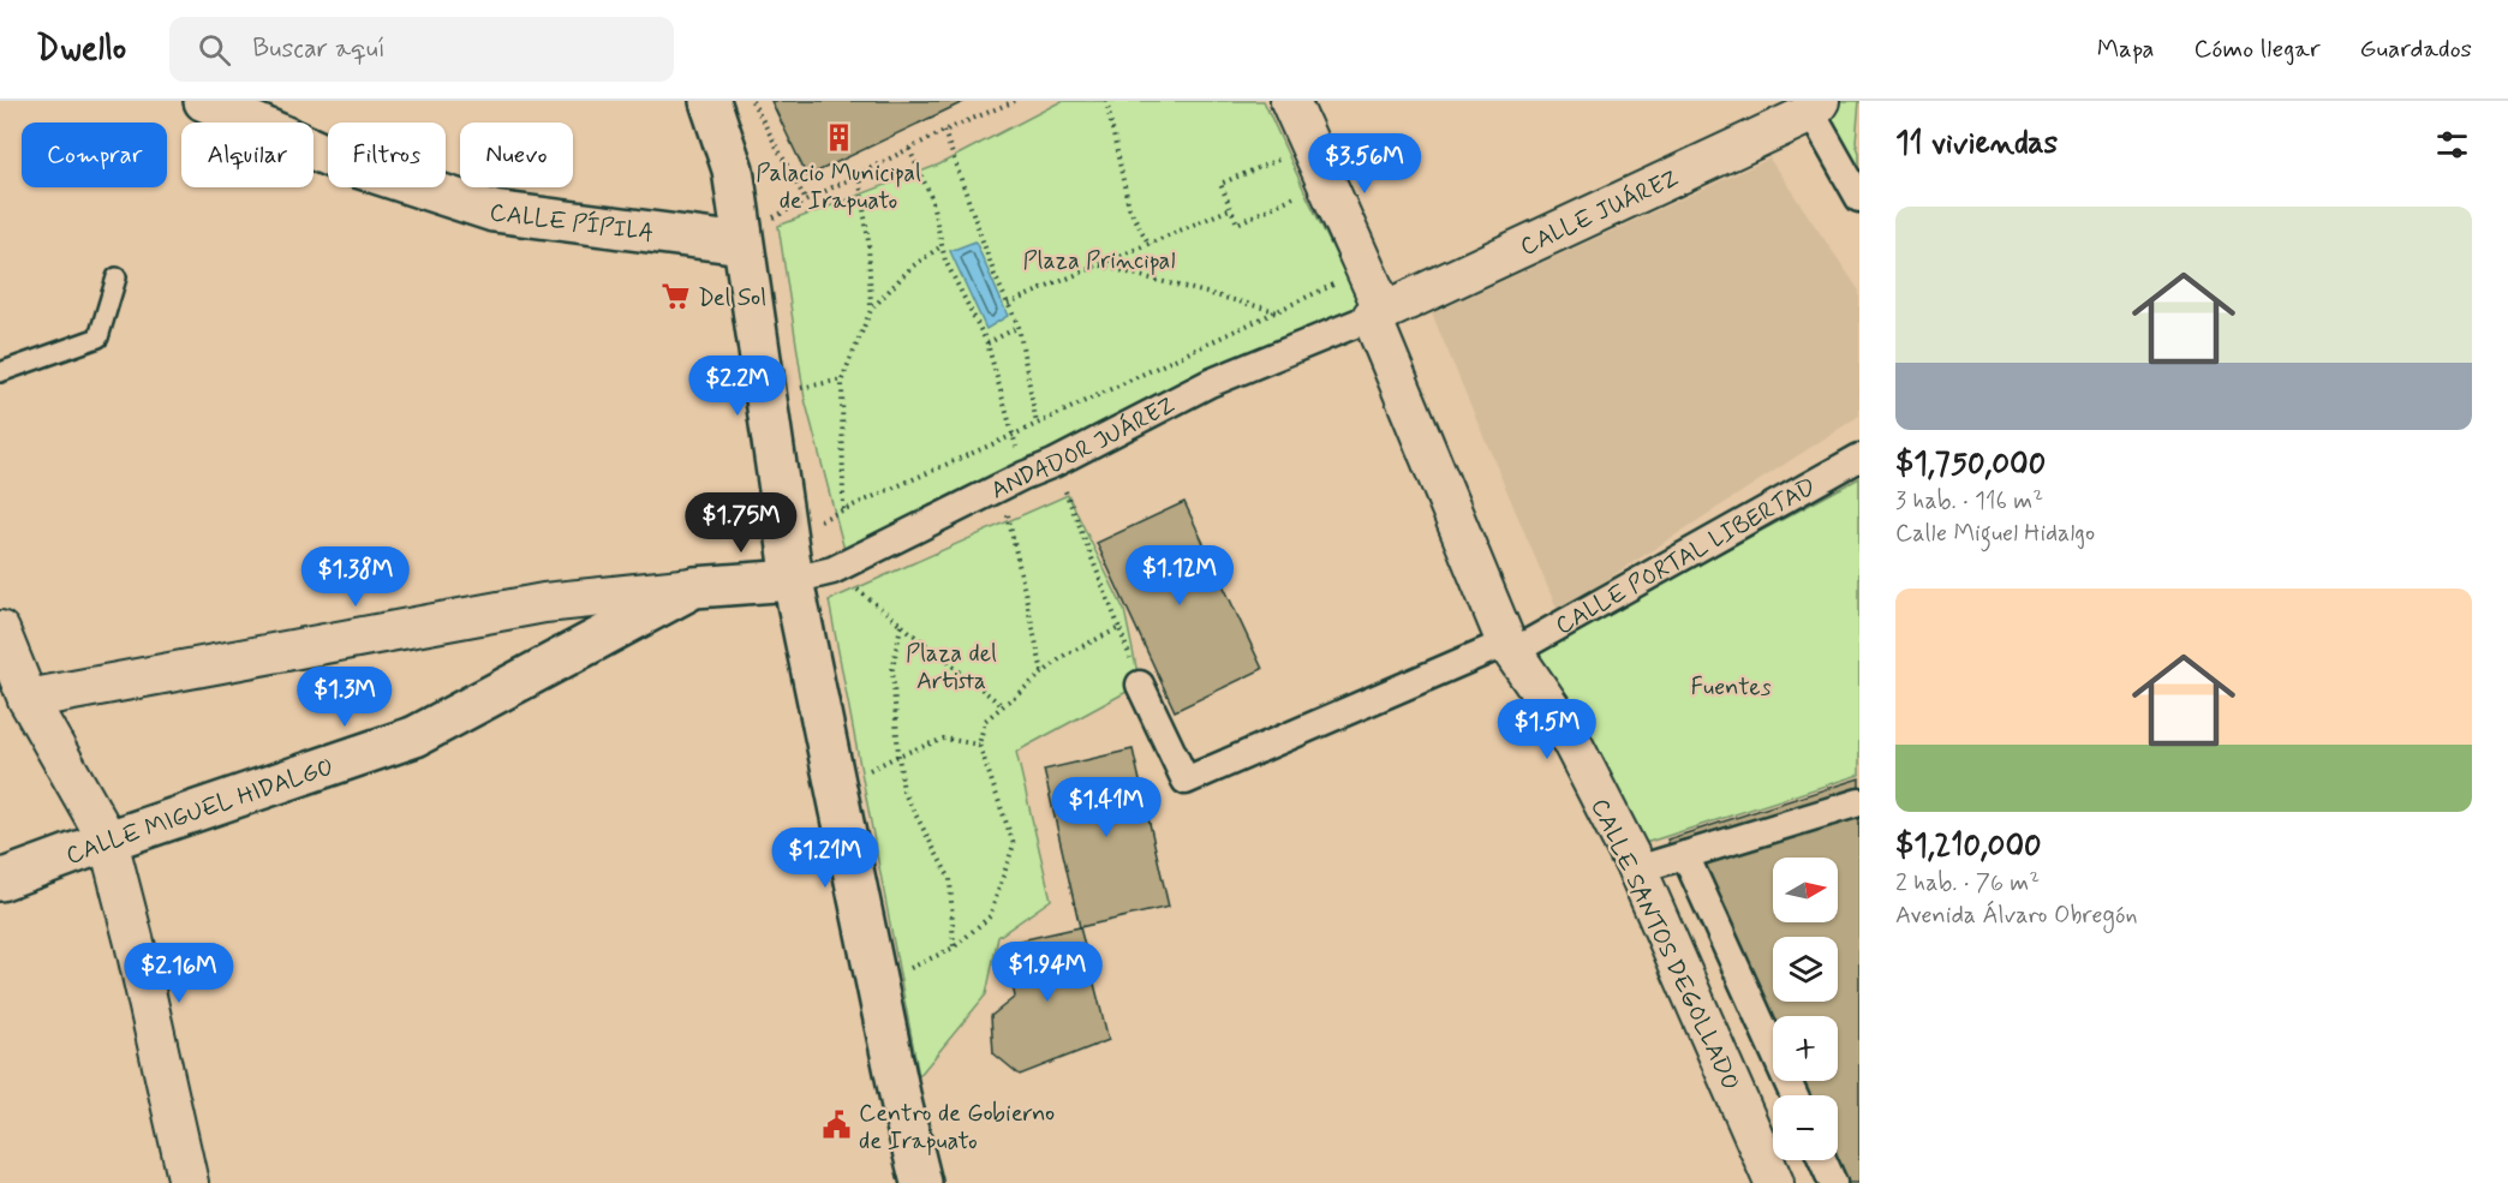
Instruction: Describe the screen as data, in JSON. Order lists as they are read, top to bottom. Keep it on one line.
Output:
{"streets":{"street":["CALLE JUÁREZ","CALLE PÍPILA","ANDADOR JUÁREZ","CALLE PORTAL LIBERTAD","CALLE MIGUEL HIDALGO","CALLE SANTOS DEGOLLADO"]},"crossings":[["CALLE JUÁREZ","ANDADOR JUÁREZ"],["CALLE JUÁREZ","CALLE SANTOS DEGOLLADO"],["ANDADOR JUÁREZ","CALLE MIGUEL HIDALGO"],["ANDADOR JUÁREZ","CALLE SANTOS DEGOLLADO"],["CALLE PORTAL LIBERTAD","CALLE SANTOS DEGOLLADO"]],"parks":["Plaza Principal","Plaza del Artista","Fuentes"],"places":{"building":["Palacio Municipal de Irapuato"],"supermarket":["Del Sol"],"public building":["Centro de Gobierno de Irapuato"]},"north":"right","page":{"header":"Dwello","search":"Buscar aquí","nav":["Mapa","Cómo llegar","Guardados"],"heading":"11 viviendas","chip":["Comprar","Alquilar","Filtros","Nuevo"],"price":["$3.56M","$2.2M","$1.75M","$1.12M","$1.38M","$1.3M","$1.5M","$1.41M","$1.21M","$1.94M","$2.16M"],"list":[{"name":"$1,750,000","note":"3 hab. · 116 m² · Calle Miguel Hidalgo"},{"name":"$1,210,000","note":"2 hab. · 76 m² · Avenida Álvaro Obregón"}],"map_buttons":["+","−"]}}
